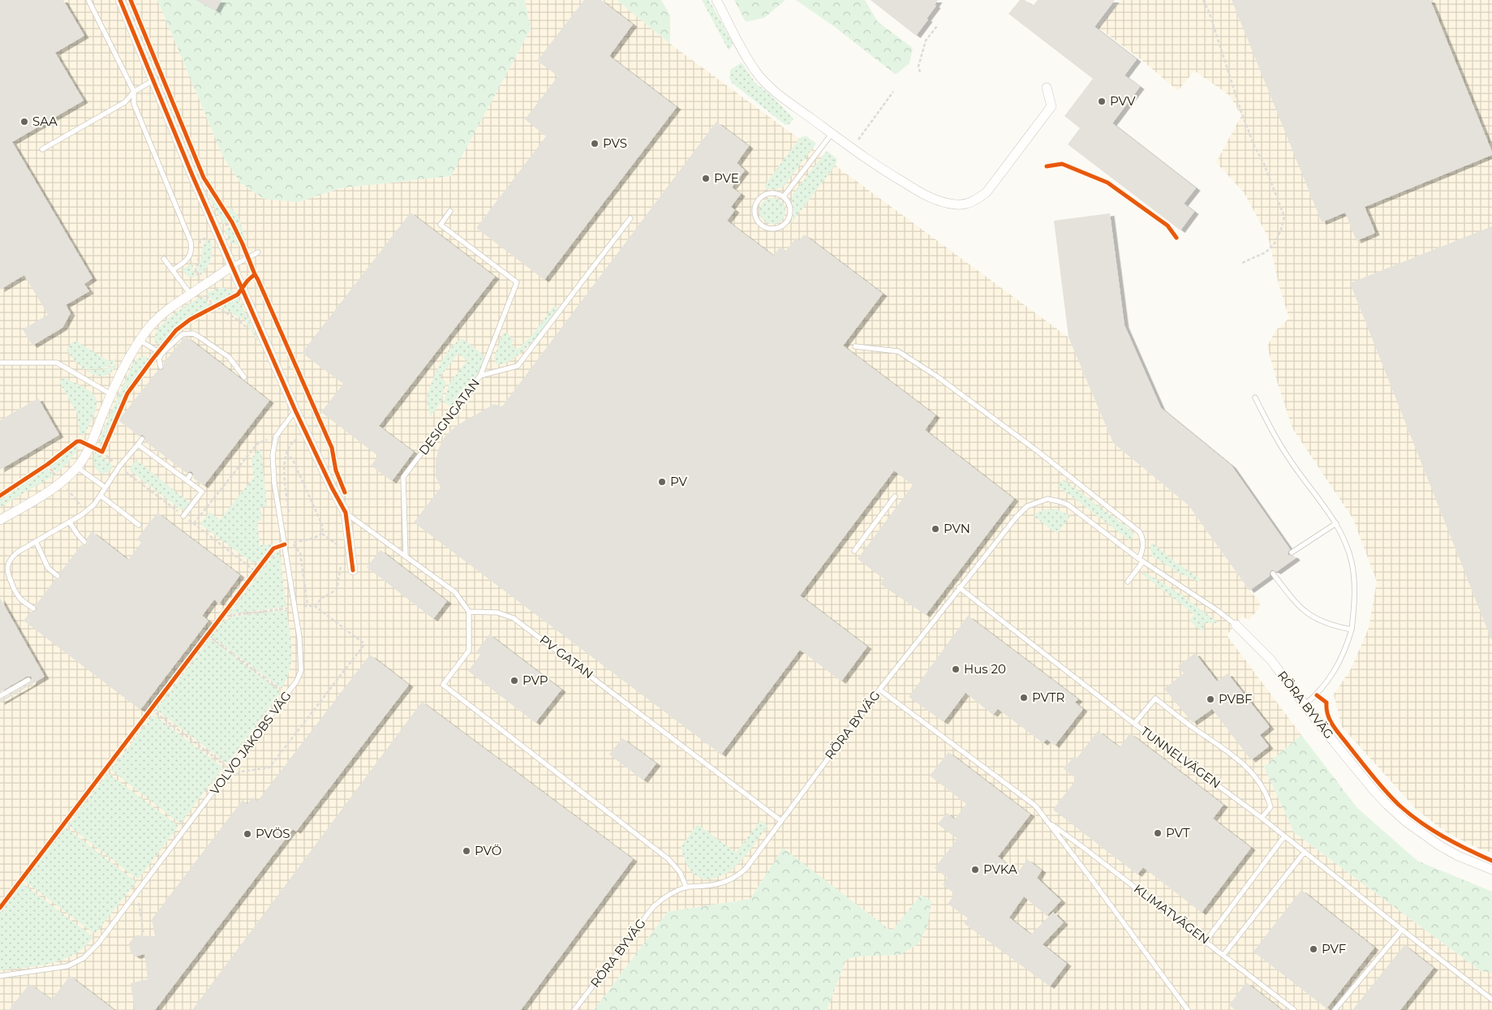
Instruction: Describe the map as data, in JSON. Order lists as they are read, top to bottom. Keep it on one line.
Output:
{"streets":{"street":["RÖRA BYVÄG"],"lane":["DESIGNGATAN","PV GATAN","VOLVO JAKOBS VÄG","TUNNELVÄGEN","KLIMATVÄGEN"]},"crossings":[["PV GATAN","RÖRA BYVÄG"],["RÖRA BYVÄG","TUNNELVÄGEN"],["RÖRA BYVÄG","KLIMATVÄGEN"]],"places":["PVV","SAA","PVS","PVE","PV","PVN","Hus 20","PVP","PVTR","PVBF","PVT","PVÖS","PVÖ","PVKA","PVF"]}
